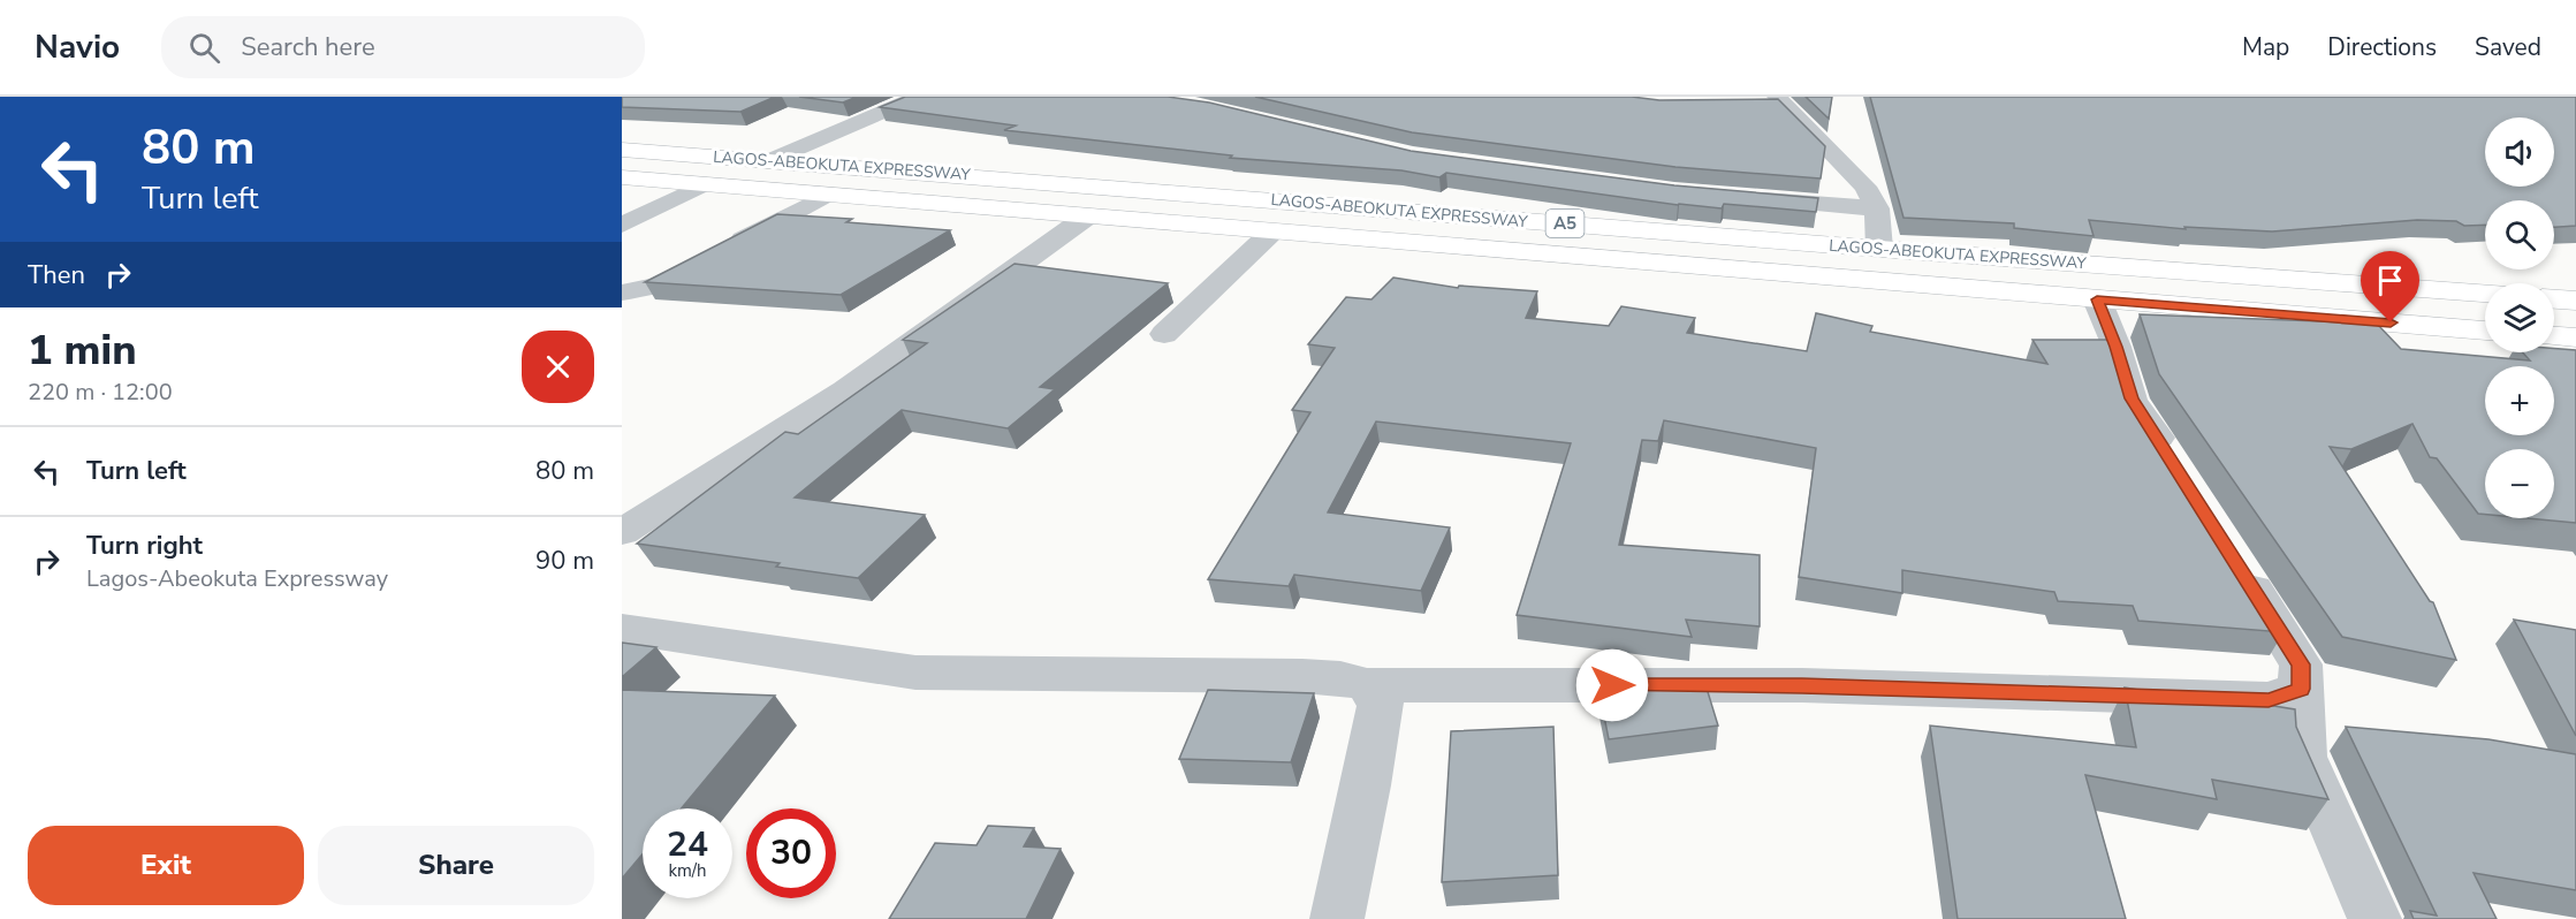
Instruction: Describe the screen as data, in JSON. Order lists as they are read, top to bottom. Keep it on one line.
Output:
{"streets":{"highway":["LAGOS-ABEOKUTA EXPRESSWAY","A5"]},"page":{"header":"Navio","search":"Search here","nav":["Map","Directions","Saved"],"turn":["80 m","Turn left"],"map_buttons":["+","−"],"then":"Then","heading":["1 min","220 m · 12:00"],"list":[{"name":"Turn left","value":"80 m"},{"name":"Turn right","note":"Lagos-Abeokuta Expressway","value":"90 m"}],"speed":"24 km/h","limit":"30","buttons":["Exit","Share"]}}
